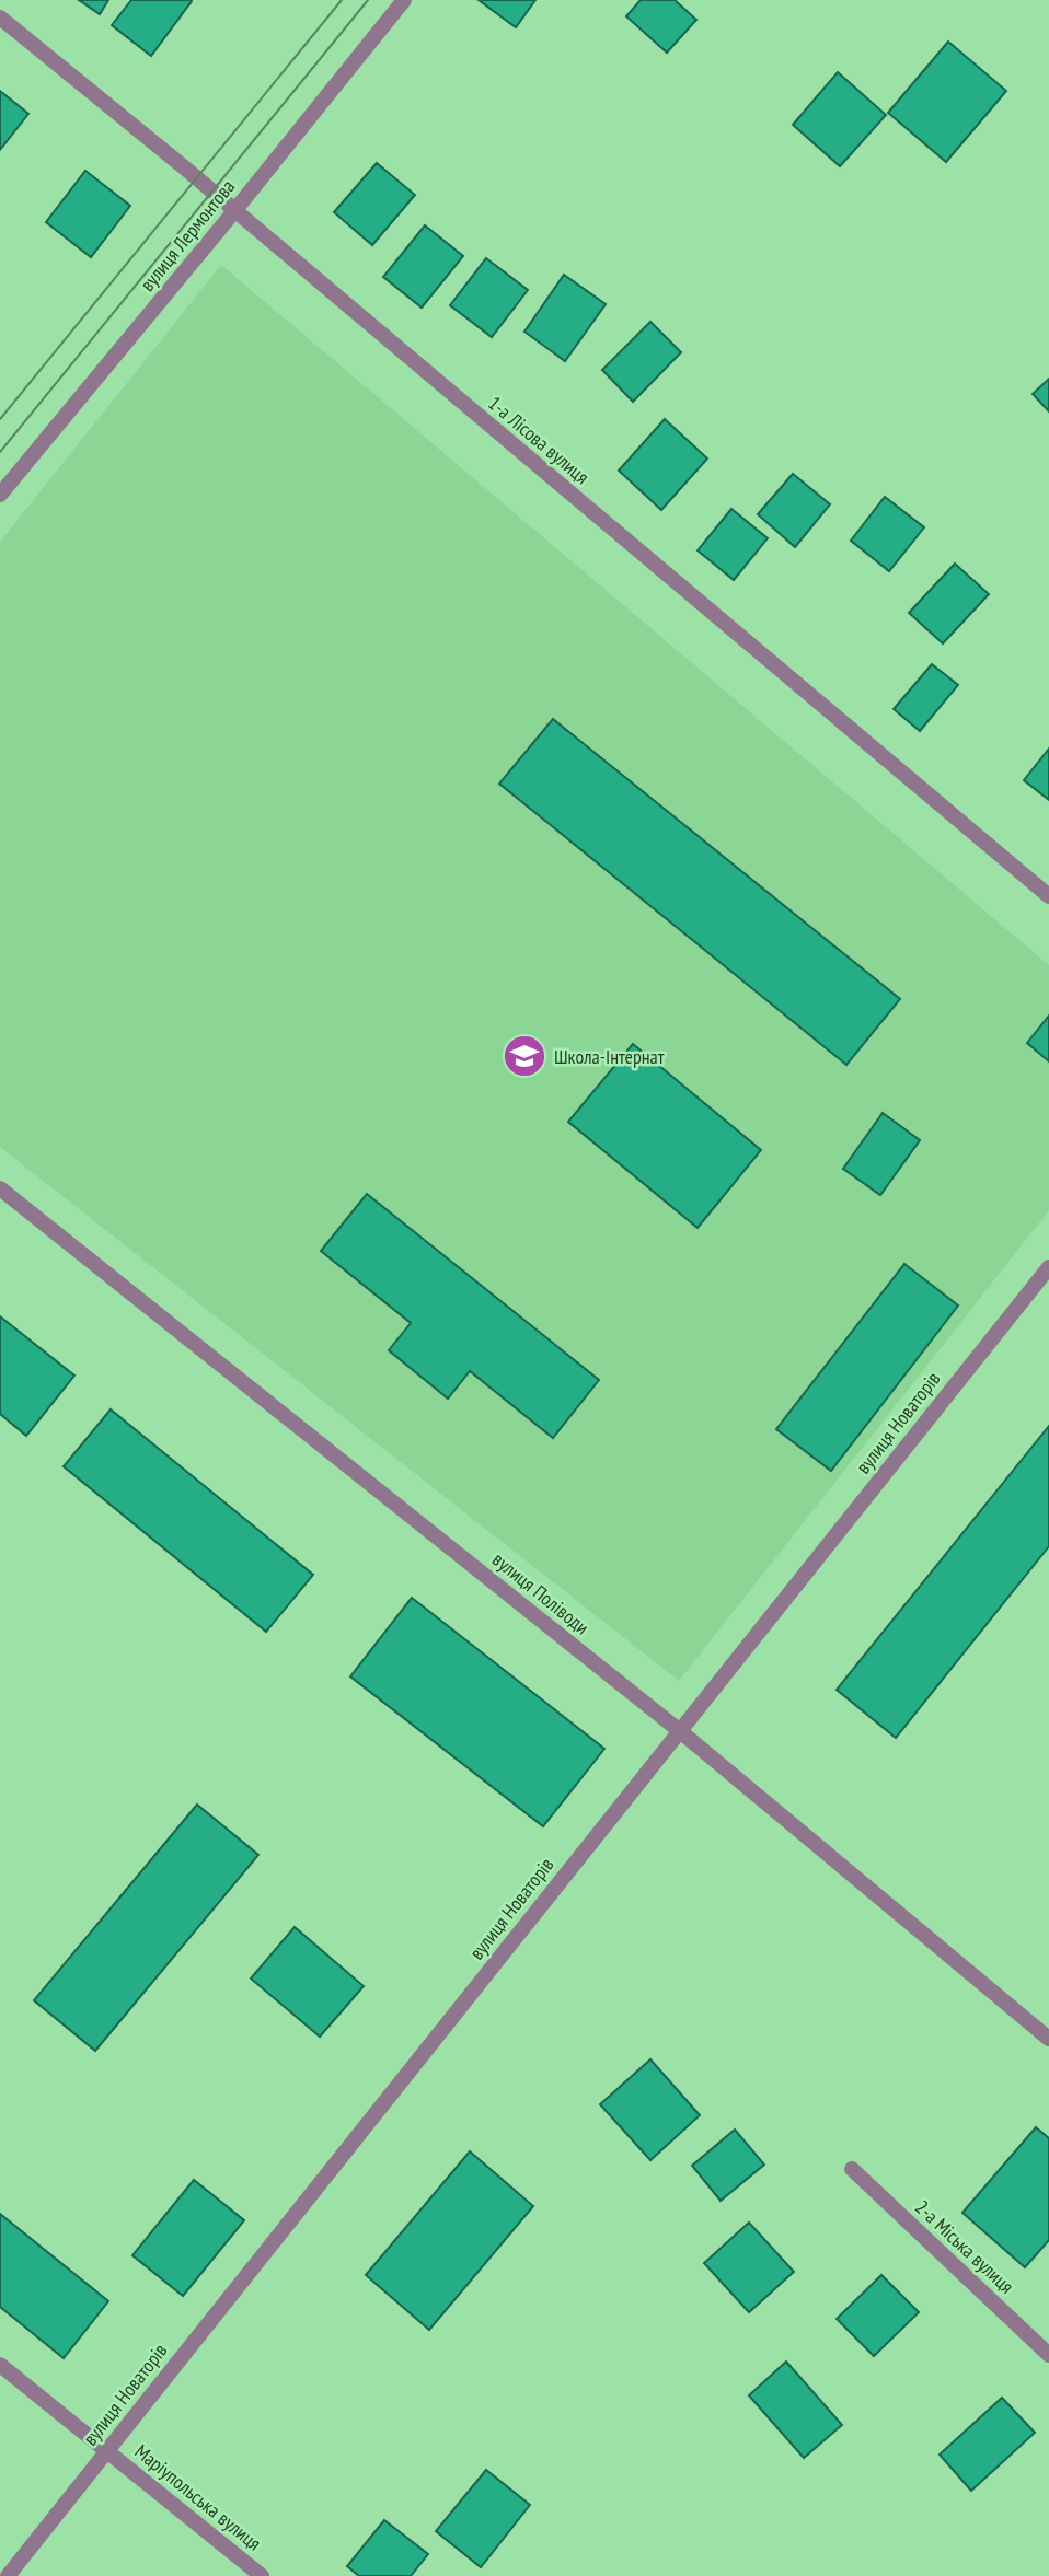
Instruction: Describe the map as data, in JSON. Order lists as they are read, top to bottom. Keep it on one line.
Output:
{"streets":{"street":["вулиця Лермонтова","1-а Лісова вулиця","вулиця Новаторів","вулиця Поліводи","2-а Міська вулиця","Маріупольська вулиця"]},"crossings":[["вулиця Лермонтова","1-а Лісова вулиця"],["вулиця Новаторів","вулиця Поліводи"],["вулиця Новаторів","Маріупольська вулиця"]],"places":{"school or university":["Школа-Інтернат"]}}
